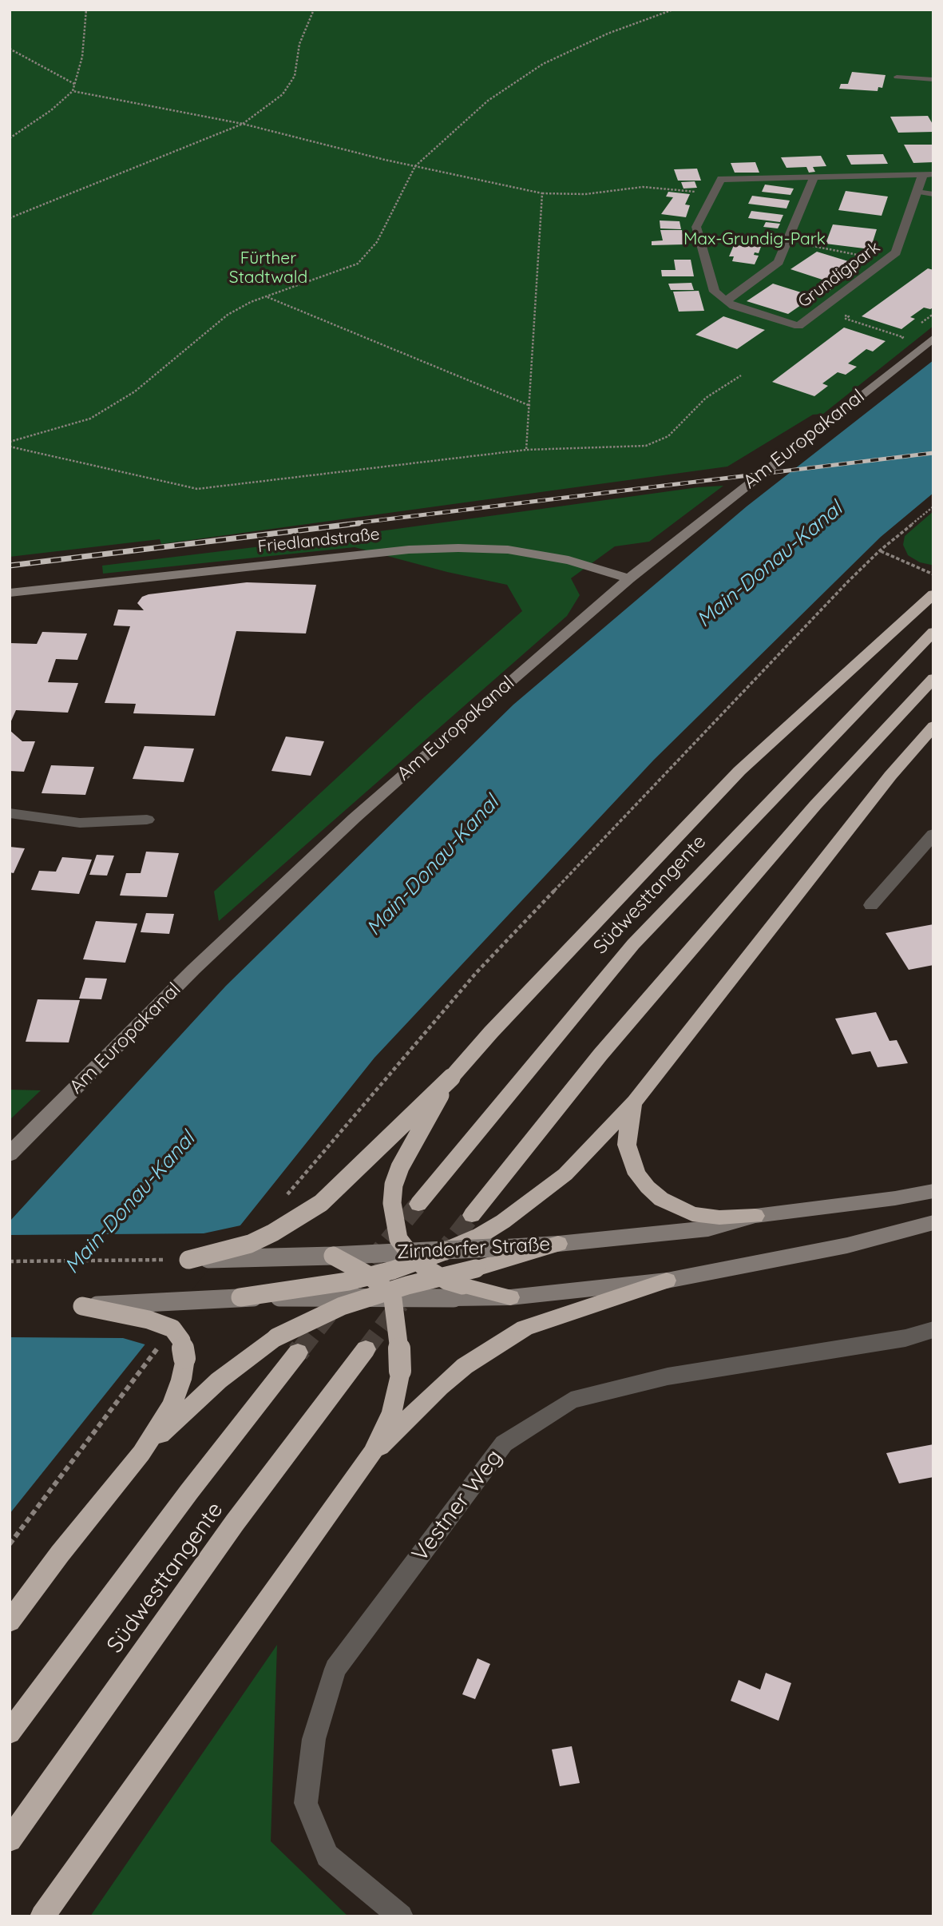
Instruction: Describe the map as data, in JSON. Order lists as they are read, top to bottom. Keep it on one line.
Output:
{"streets":{"highway":["Südwesttangente"],"main road":["Am Europakanal","Friedlandstraße","Zirndorfer Straße"],"street":["Grundigpark","Vestner Weg"]},"crossings":[["Am Europakanal","Friedlandstraße"]],"water":["Main-Donau-Kanal"],"parks":["Max-Grundig-Park","Fürther Stadtwald"]}
